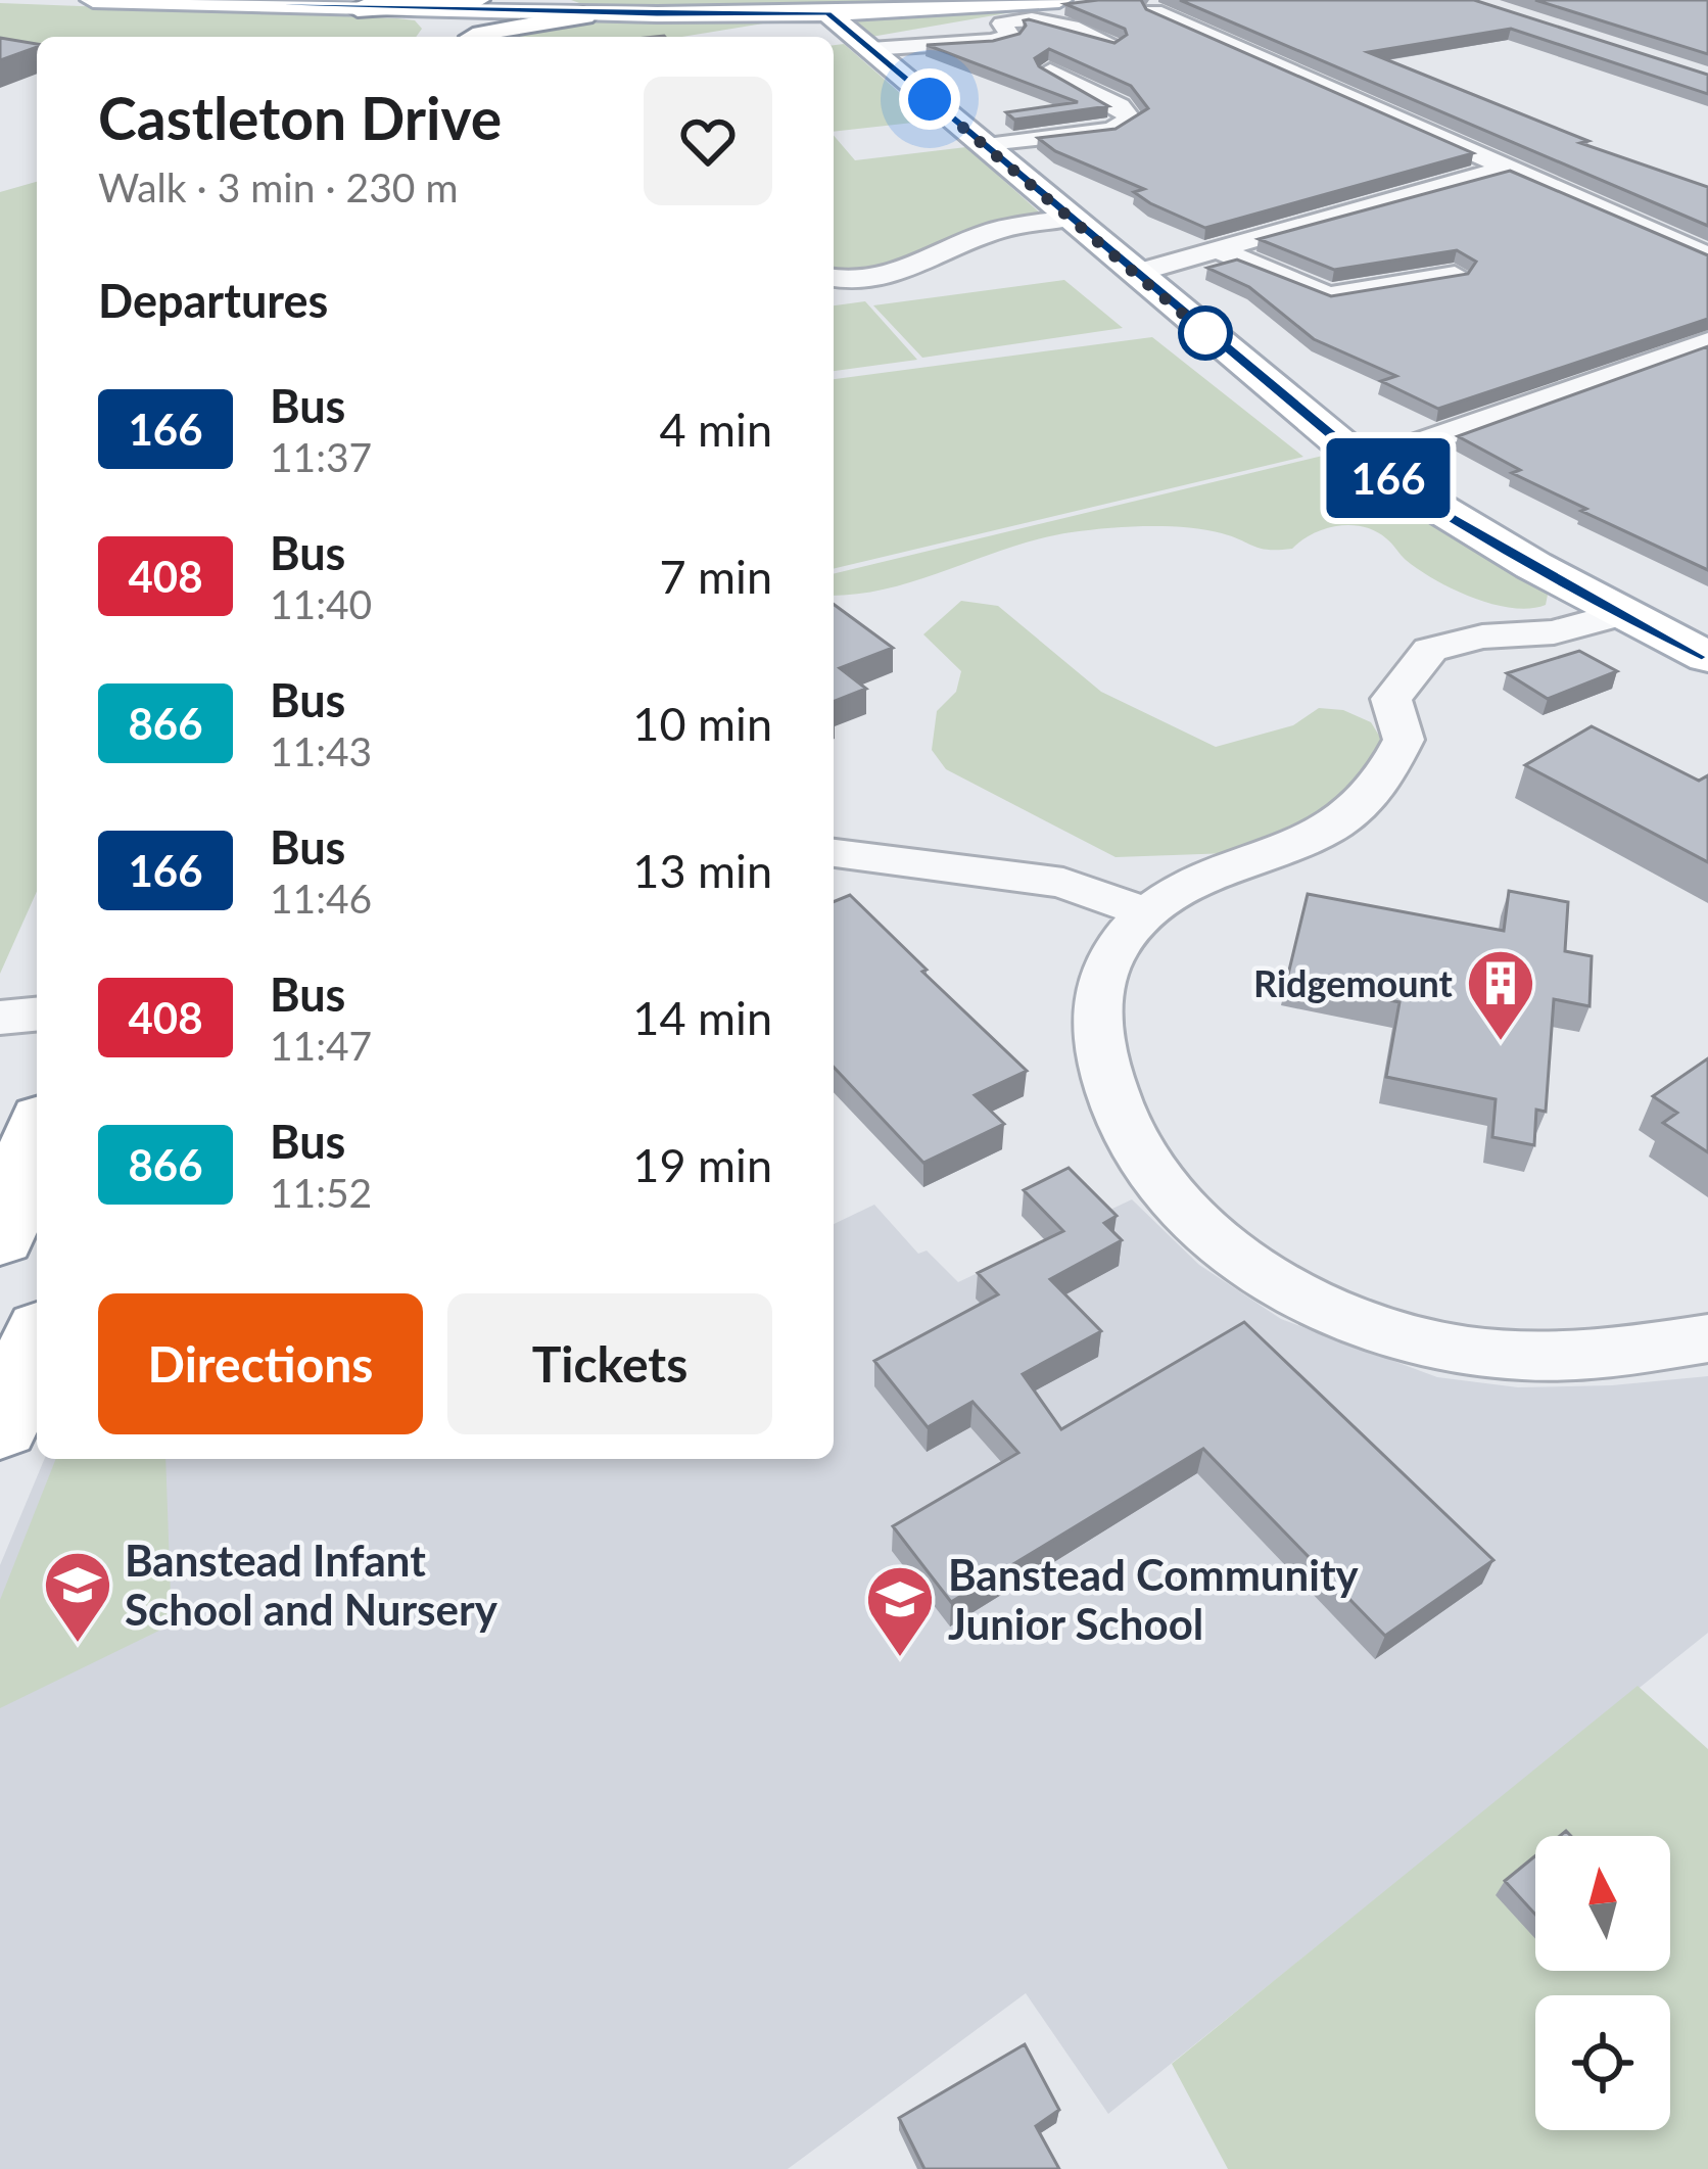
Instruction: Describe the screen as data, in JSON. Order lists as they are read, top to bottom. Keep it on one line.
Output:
{"places":{"building":["Ridgemount"],"school or university":["Banstead Infant School and Nursery","Banstead Community Junior School"]},"lines":["bus line 166"],"north":"top","page":{"on_map":"166","heading":[["Castleton Drive","Walk · 3 min · 230 m"],"Departures"],"list":[{"mark":"166","name":"Bus","note":"11:37","value":"4 min"},{"mark":"408","name":"Bus","note":"11:40","value":"7 min"},{"mark":"866","name":"Bus","note":"11:43","value":"10 min"},{"mark":"166","name":"Bus","note":"11:46","value":"13 min"},{"mark":"408","name":"Bus","note":"11:47","value":"14 min"},{"mark":"866","name":"Bus","note":"11:52","value":"19 min"}],"buttons":["Directions","Tickets"]}}
